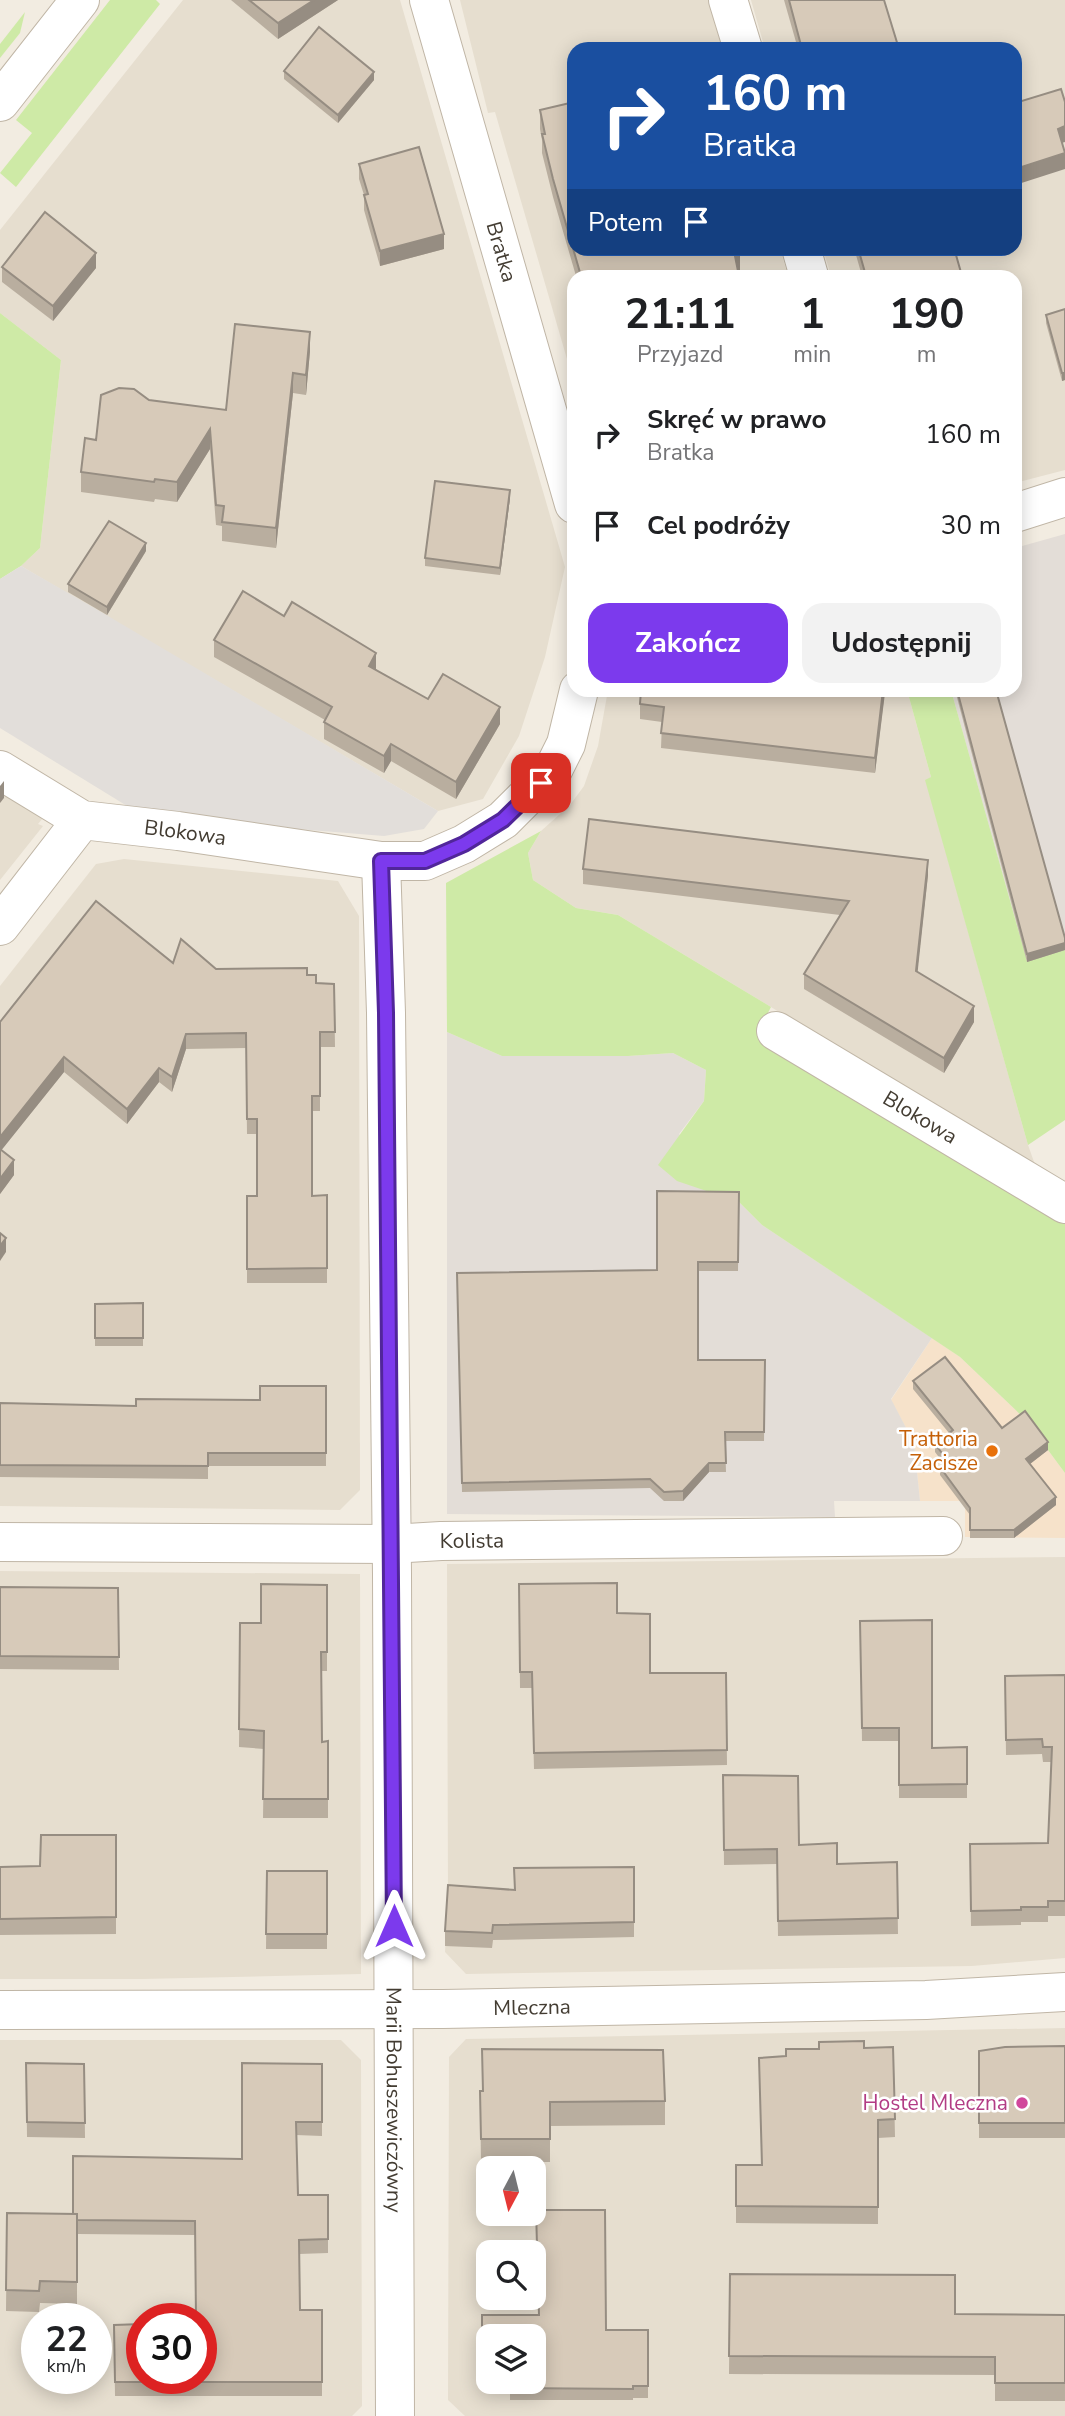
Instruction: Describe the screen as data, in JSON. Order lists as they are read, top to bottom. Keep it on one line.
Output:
{"streets":{"street":["Bratka","Blokowa","Kolista","Mleczna","Marii Bohuszewiczówny"]},"crossings":[["Blokowa","Marii Bohuszewiczówny"],["Kolista","Marii Bohuszewiczówny"],["Mleczna","Marii Bohuszewiczówny"]],"places":["Trattoria Zacisze","Hostel Mleczna"],"north":"bottom","page":{"turn":["160 m","Bratka"],"then":"Potem","eta":["21:11","Przyjazd","1","min","190","m"],"list":[{"name":"Skręć w prawo","note":"Bratka","value":"160 m"},{"name":"Cel podróży","value":"30 m"}],"buttons":["Zakończ","Udostępnij"],"speed":"22 km/h","limit":"30"}}
